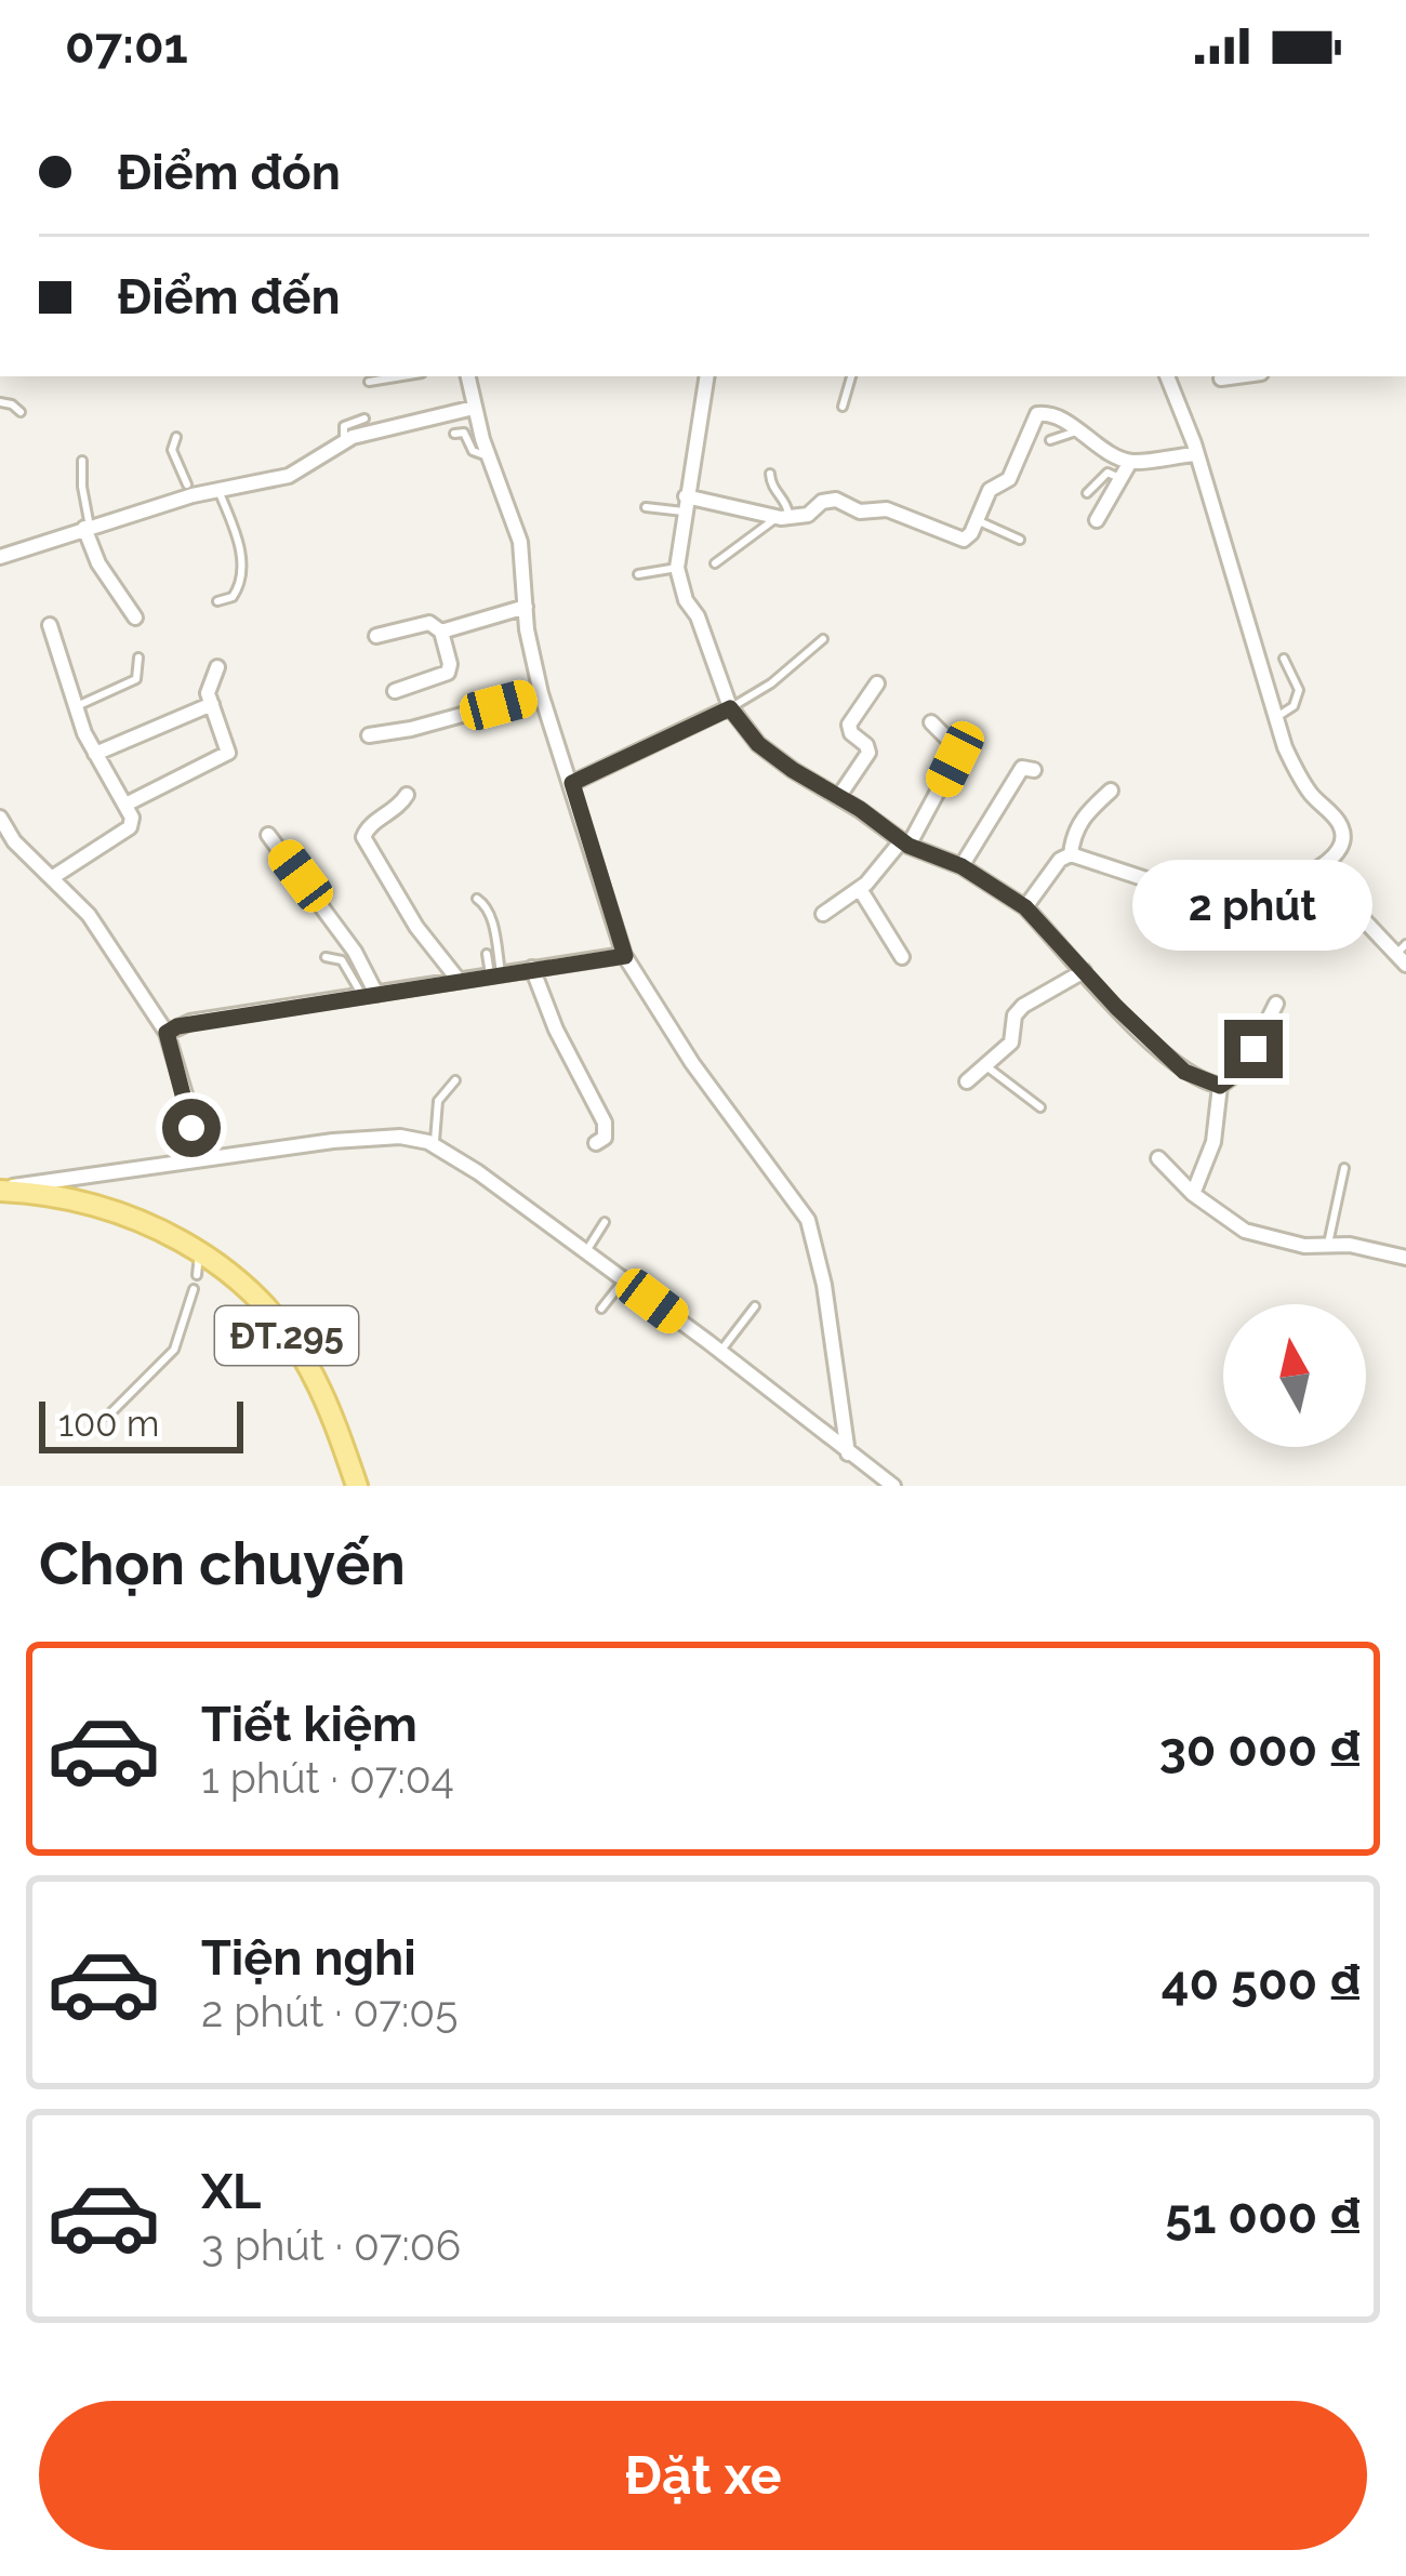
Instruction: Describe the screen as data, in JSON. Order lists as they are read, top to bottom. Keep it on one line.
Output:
{"streets":{"main road":["ĐT.295"]},"scale_bar":"100 m","north":"top","page":{"status":"07:01","banner":["Điểm đón","Điểm đến"],"bubble":"2 phút","scale":"100 m","heading":"Chọn chuyến","list":[{"name":"Tiết kiệm","note":"1 phút · 07:04","value":"30 000 ₫"},{"name":"Tiện nghi","note":"2 phút · 07:05","value":"40 500 ₫"},{"name":"XL","note":"3 phút · 07:06","value":"51 000 ₫"}],"buttons":"Đặt xe"}}
